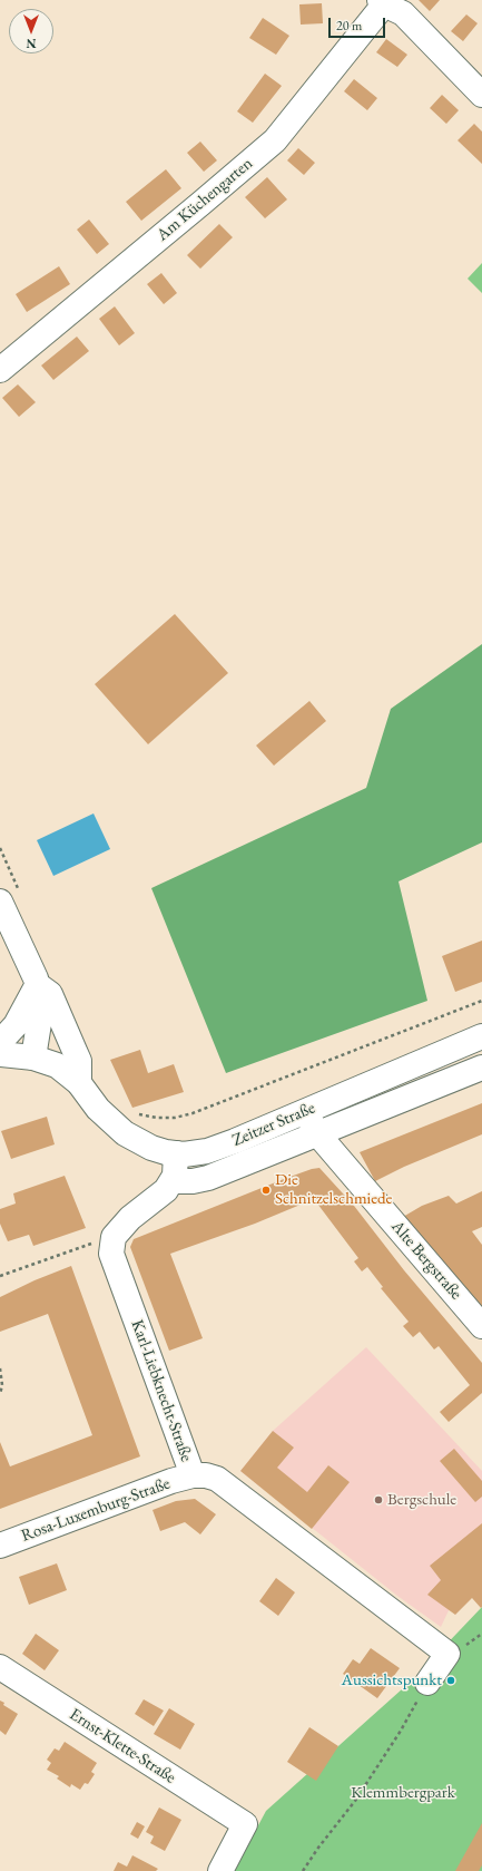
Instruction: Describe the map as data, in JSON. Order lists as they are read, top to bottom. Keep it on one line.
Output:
{"streets":{"street":["Am Küchengarten","Zeitzer Straße","Alte Bergstraße","Karl-Liebknecht-Straße","Rosa-Luxemburg-Straße","Ernst-Klette-Straße"]},"crossings":[["Zeitzer Straße","Alte Bergstraße"],["Zeitzer Straße","Karl-Liebknecht-Straße"],["Karl-Liebknecht-Straße","Rosa-Luxemburg-Straße"]],"parks":["Klemmbergpark"],"places":["Die Schnitzelschmiede","Bergschule","Aussichtspunkt"],"scale_bar":"20 m","north":"bottom"}
